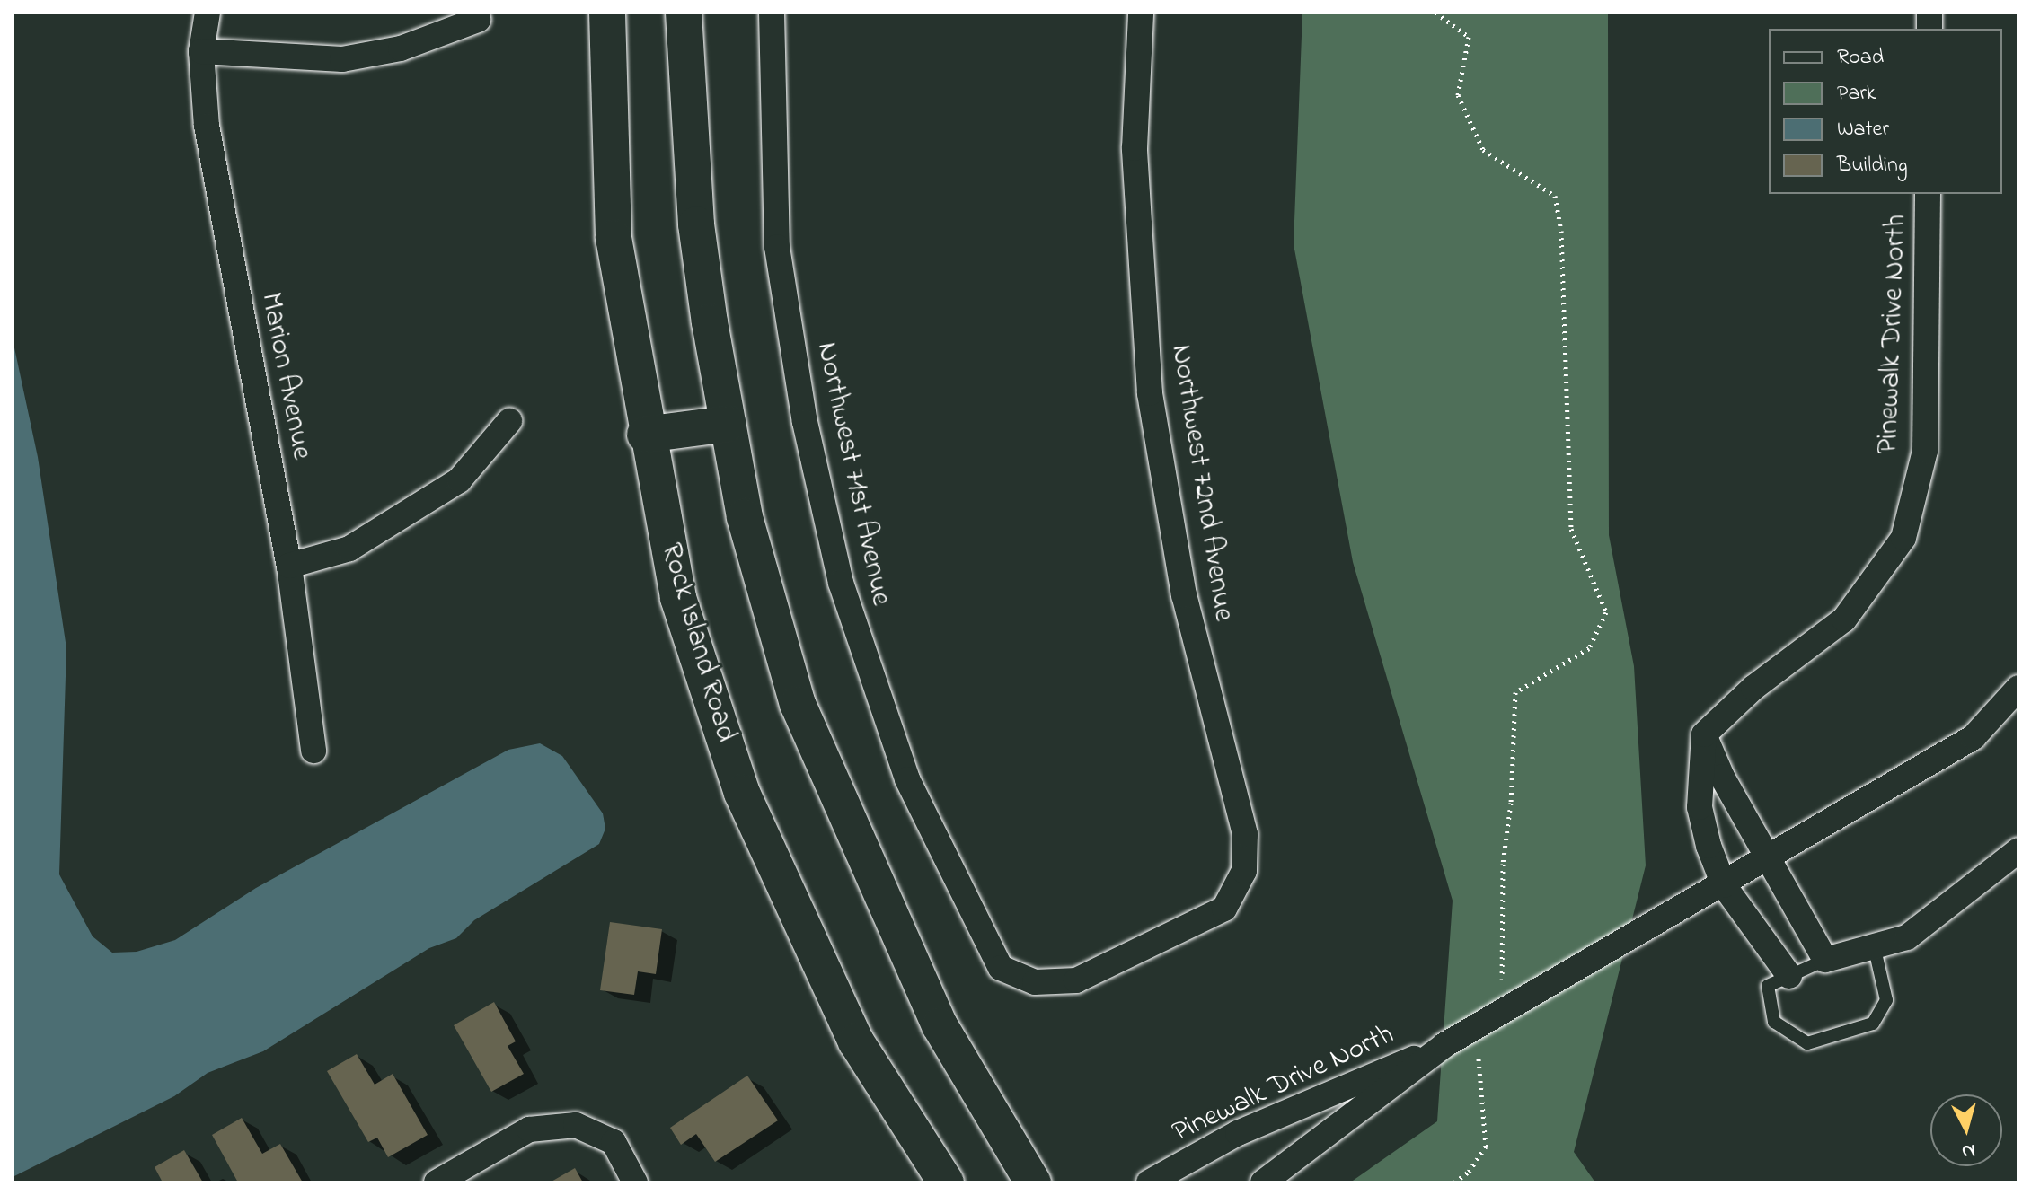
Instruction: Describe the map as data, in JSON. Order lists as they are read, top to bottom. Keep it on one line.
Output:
{"streets":{"main road":["Rock Island Road"],"street":["Pinewalk Drive North","Marion Avenue","Northwest 71st Avenue","Northwest 72nd Avenue"]},"crossings":[["Northwest 71st Avenue","Northwest 72nd Avenue"]],"legend":["Road","Park","Water","Building"],"north":"bottom"}
